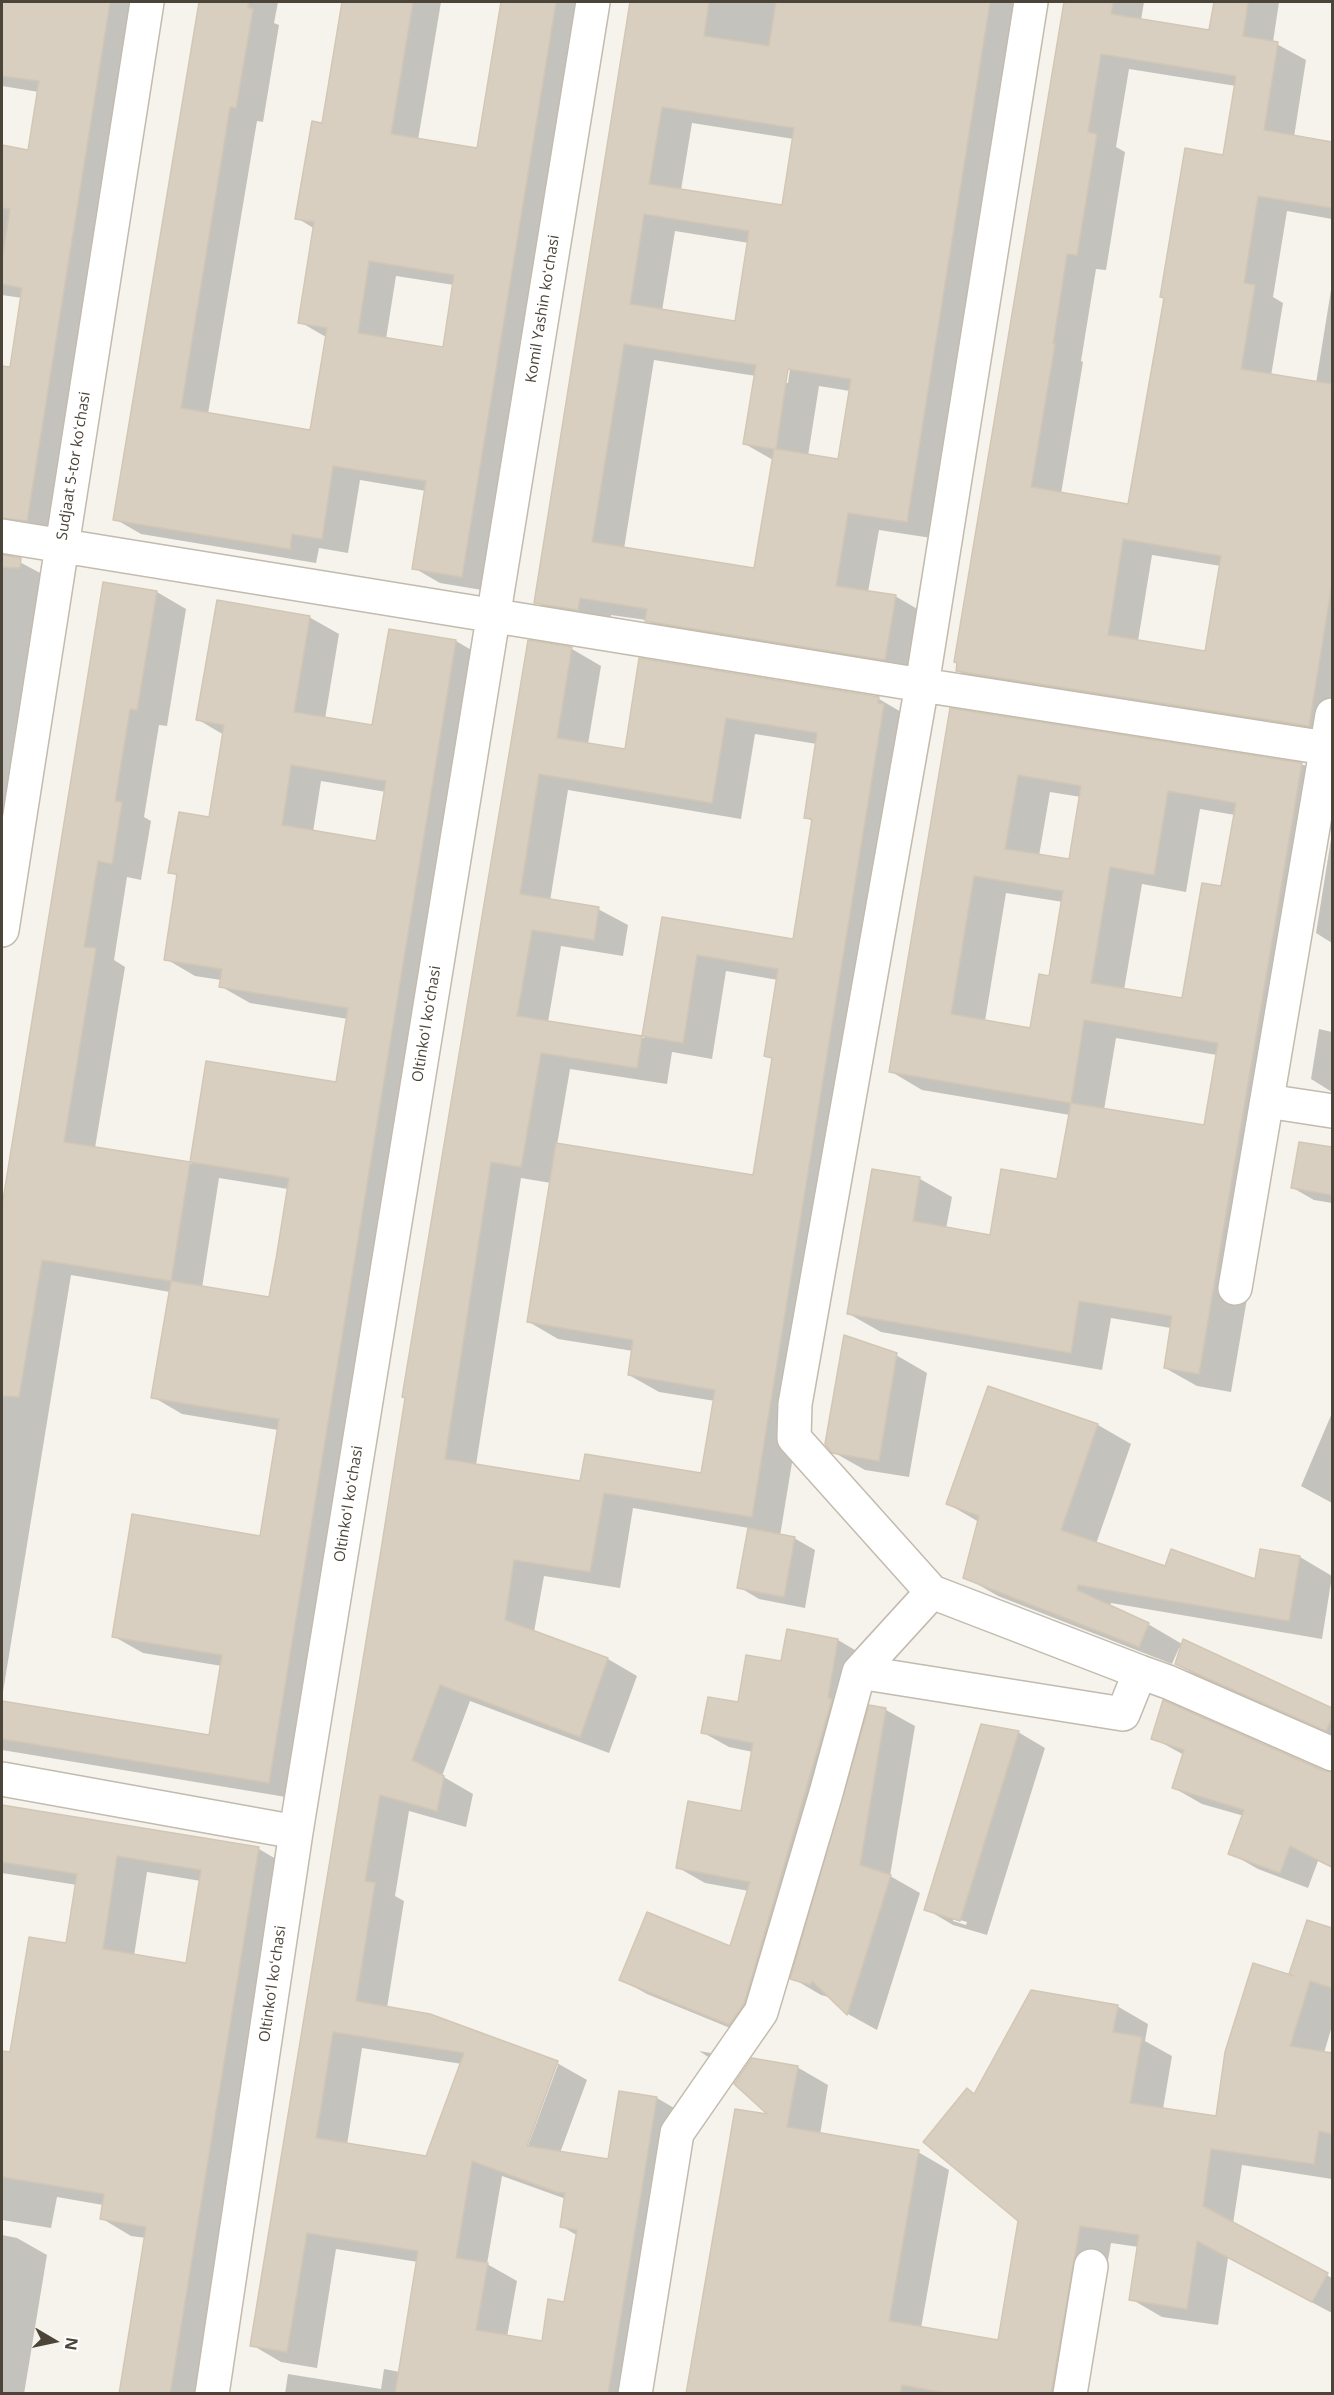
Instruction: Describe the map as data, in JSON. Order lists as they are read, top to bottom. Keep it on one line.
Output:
{"streets":{"street":["Komil Yashin koʻchasi","Sudjaat 5-tor koʻchasi","Oltinkoʻl koʻchasi"]},"crossings":[["Komil Yashin koʻchasi","Oltinkoʻl koʻchasi"]],"north":"right"}
